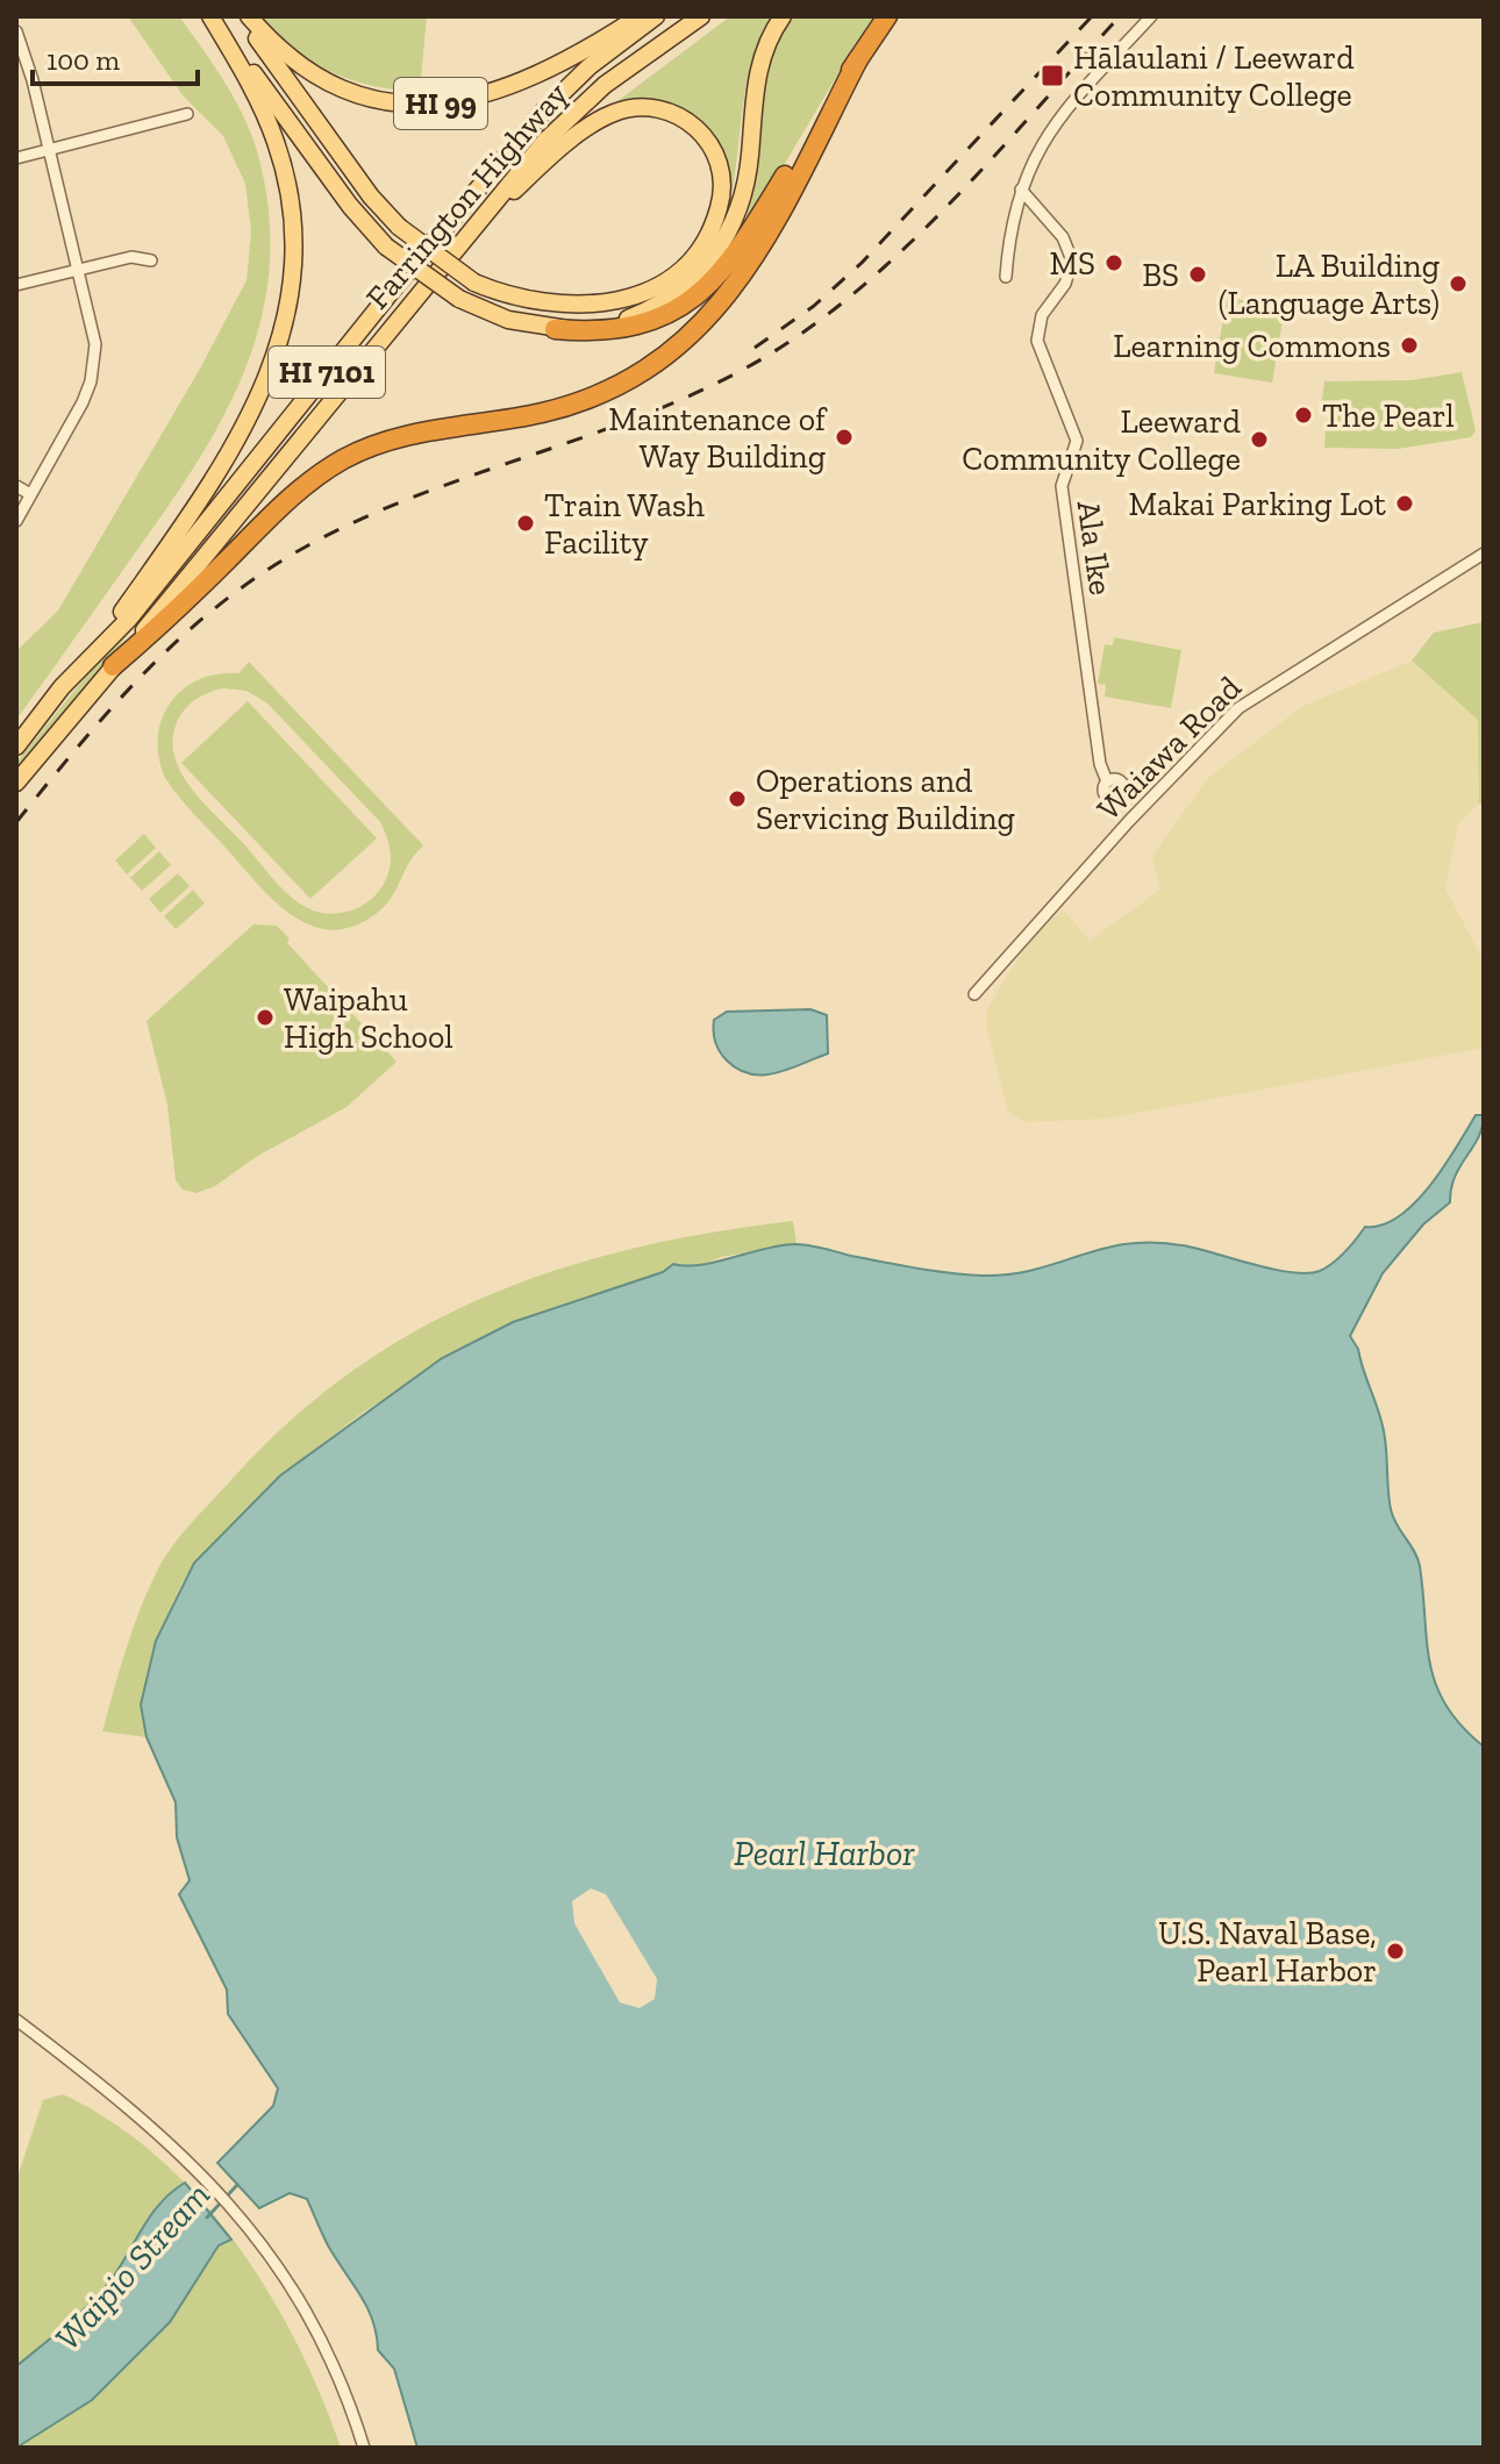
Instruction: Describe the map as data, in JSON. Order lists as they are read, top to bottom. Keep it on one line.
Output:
{"streets":{"main road":["HI 99","Farrington Highway","HI 7101"],"street":["Ala Ike","Waiawa Road"]},"water":["Pearl Harbor","Waipio Stream"],"places":{"transit":["Hālaulani / Leeward Community College"],"other":["MS","BS","LA Building (Language Arts)","Learning Commons","The Pearl","Maintenance of Way Building","Leeward Community College","Makai Parking Lot","Train Wash Facility","Operations and Servicing Building","Waipahu High School","U.S. Naval Base, Pearl Harbor"]},"scale_bar":"100 m"}
